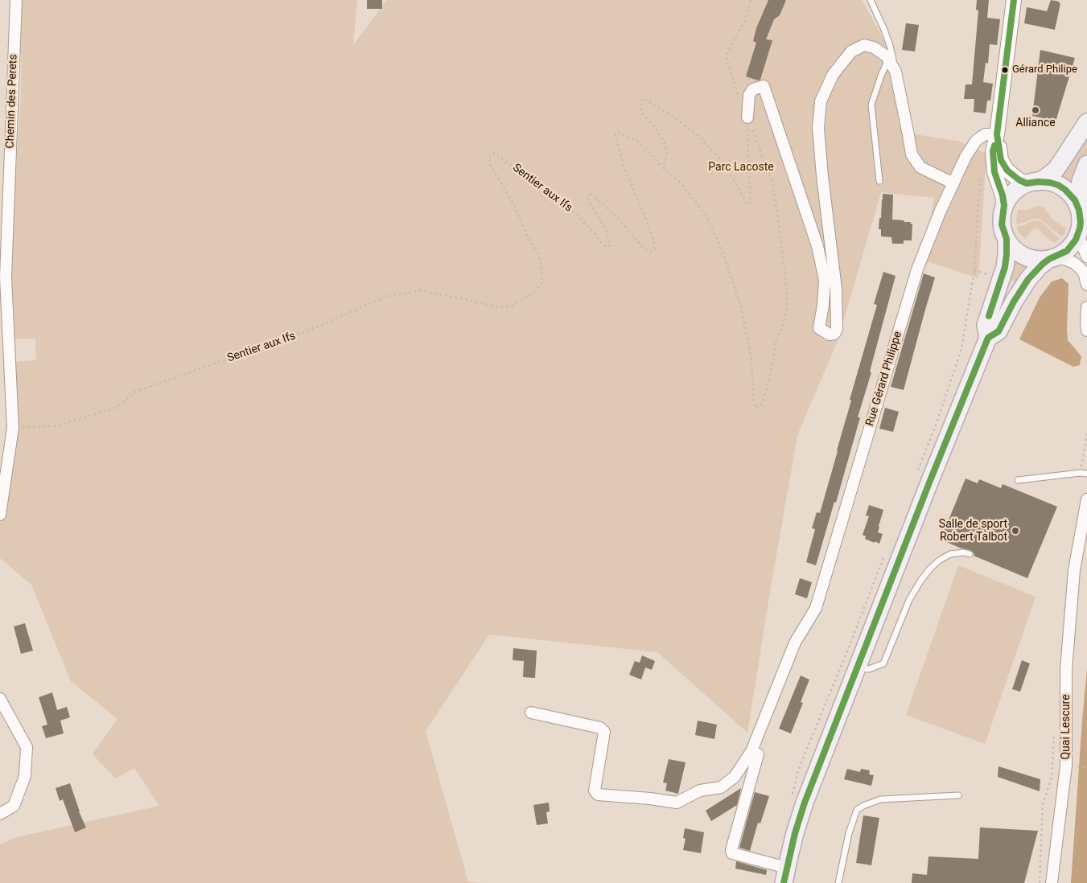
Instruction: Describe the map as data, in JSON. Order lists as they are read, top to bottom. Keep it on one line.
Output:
{"streets":{"street":["Chemin des Perets","Rue Gérard Philippe","Quai Lescure"],"path":["Sentier aux Ifs"]},"crossings":[["Chemin des Perets","Sentier aux Ifs"]],"parks":["Parc Lacoste"],"places":["Gérard Philipe","Alliance","Salle de sport Robert Talbot"]}
